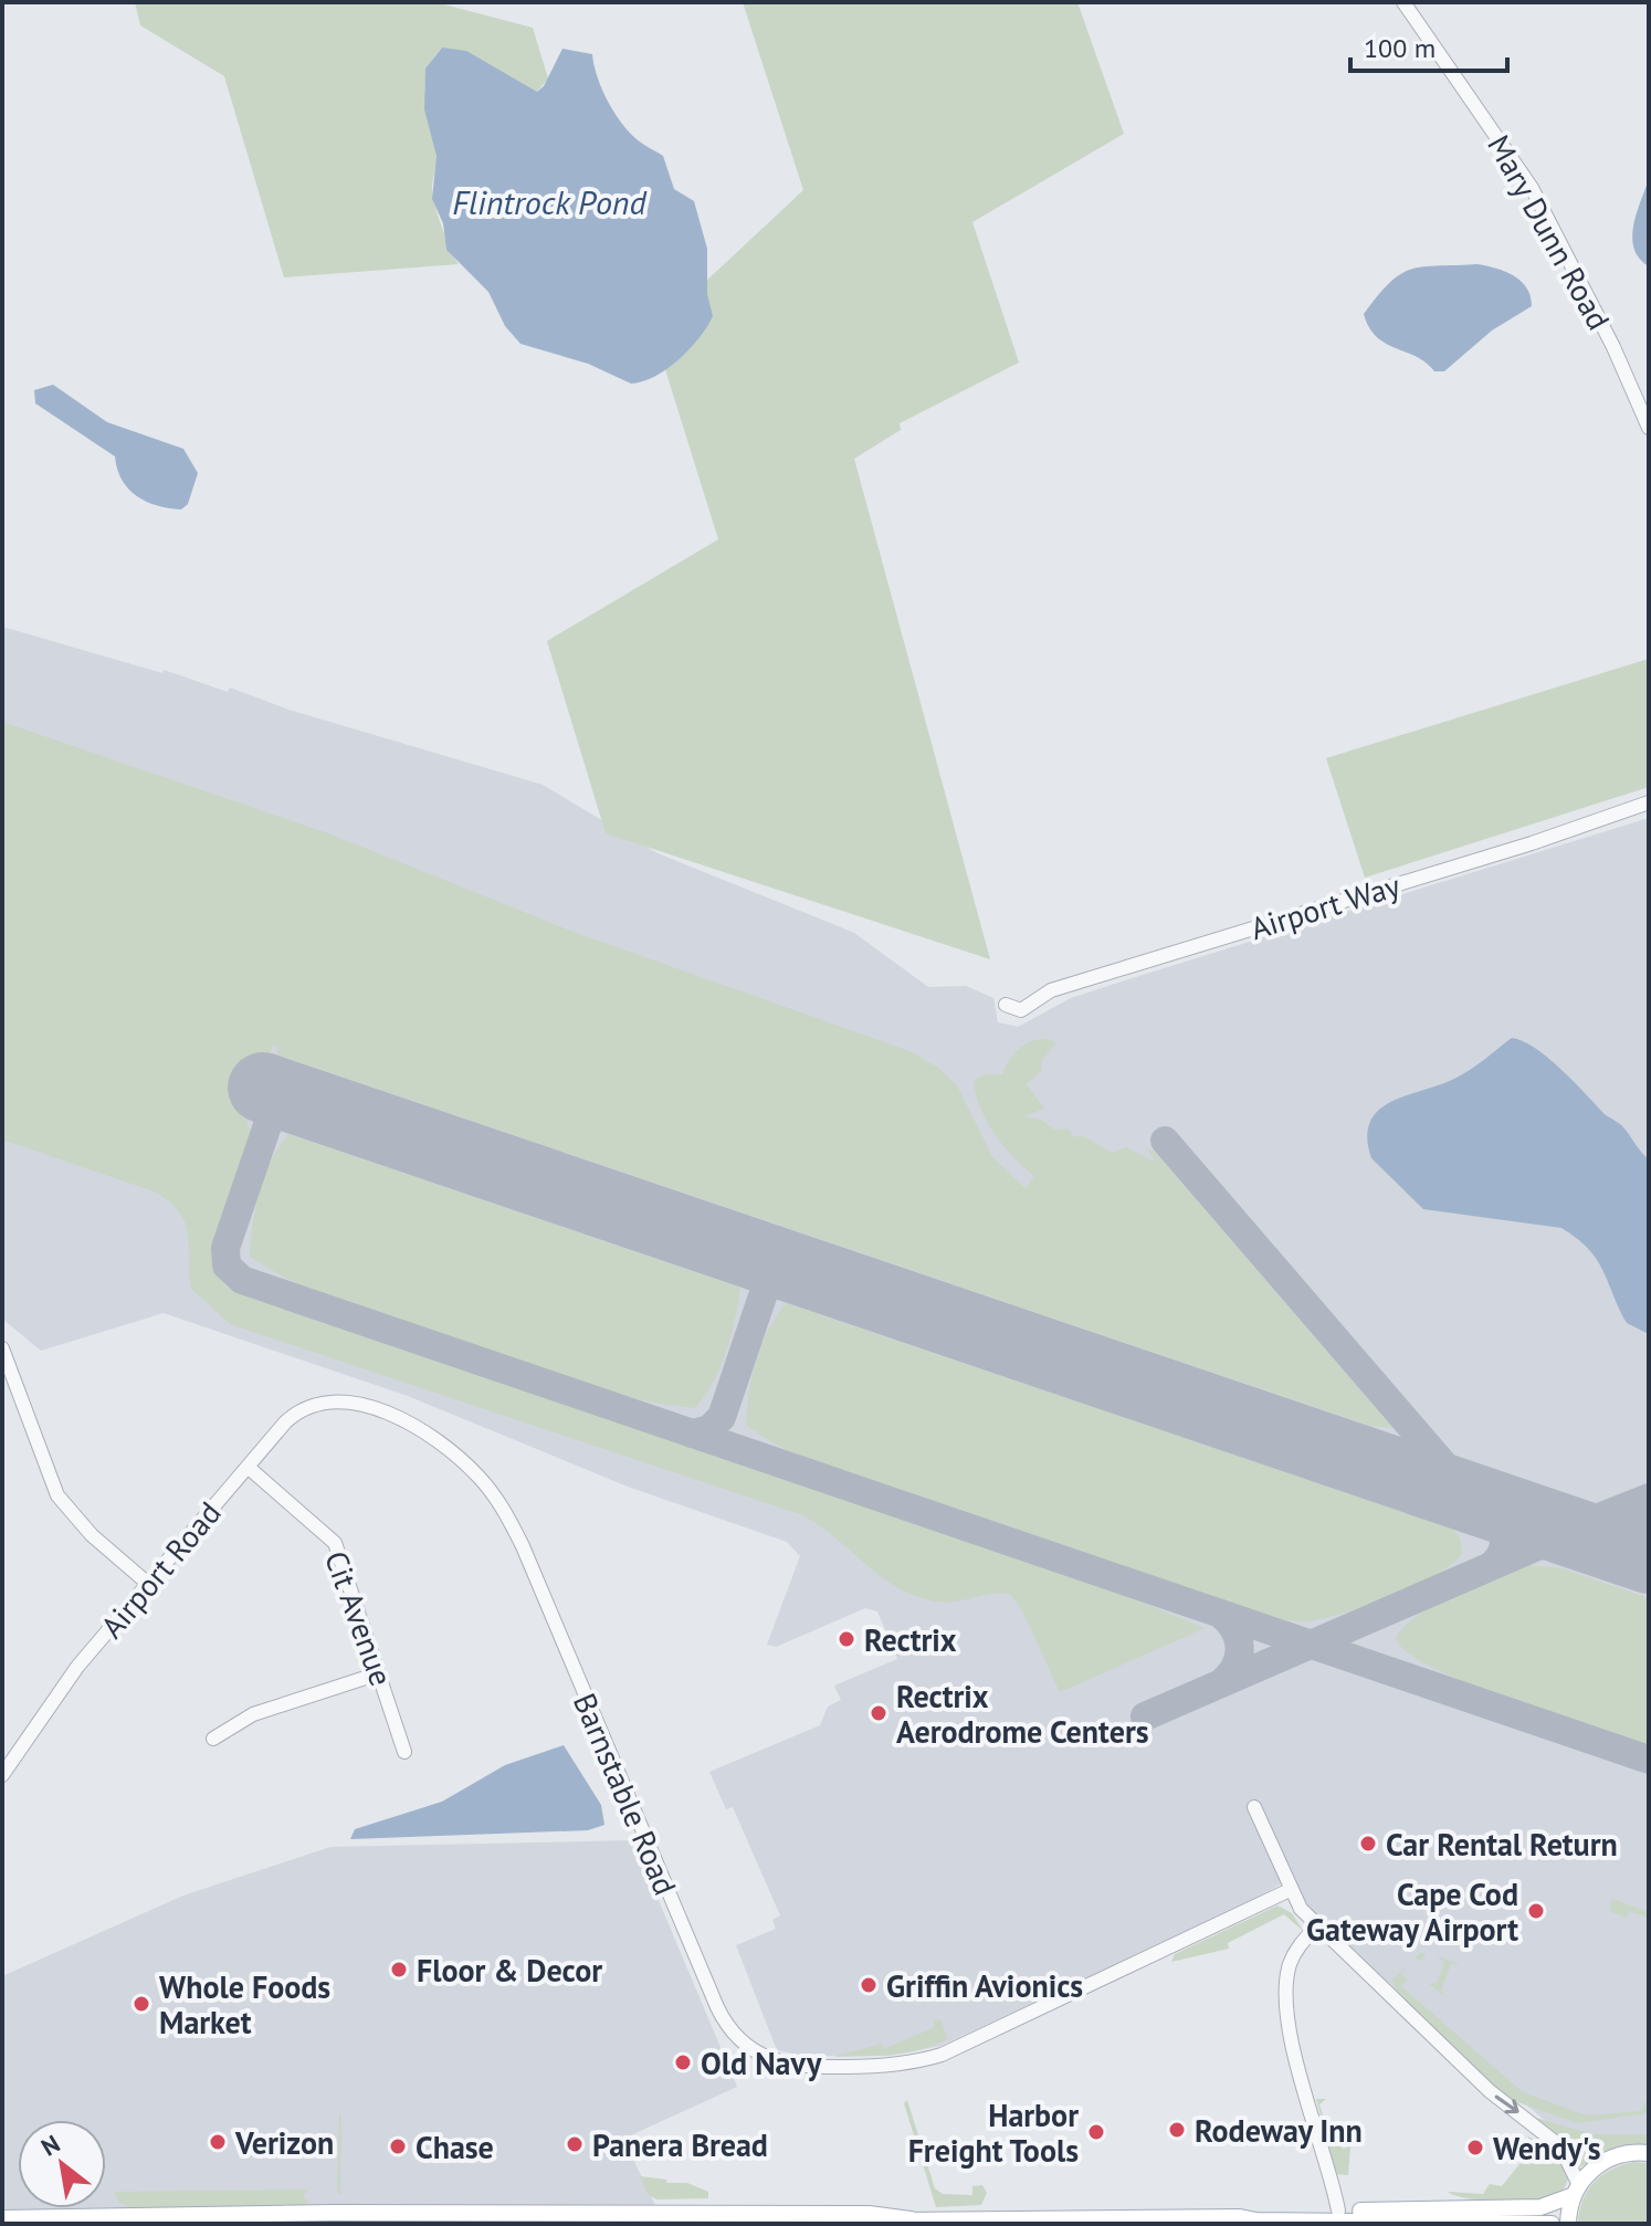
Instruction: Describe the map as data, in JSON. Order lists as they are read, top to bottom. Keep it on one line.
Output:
{"streets":{"street":["Mary Dunn Road","Airport Way","Airport Road","Cit Avenue","Barnstable Road"]},"crossings":[["Airport Road","Cit Avenue"],["Airport Road","Barnstable Road"]],"water":["Flintrock Pond"],"places":["Rectrix","Rectrix Aerodrome Centers","Car Rental Return","Cape Cod Gateway Airport","Floor & Decor","Griffin Avionics","Whole Foods Market","Old Navy","Rodeway Inn","Harbor Freight Tools","Verizon","Panera Bread","Chase","Wendy's"],"scale_bar":"100 m","north":"top left"}
